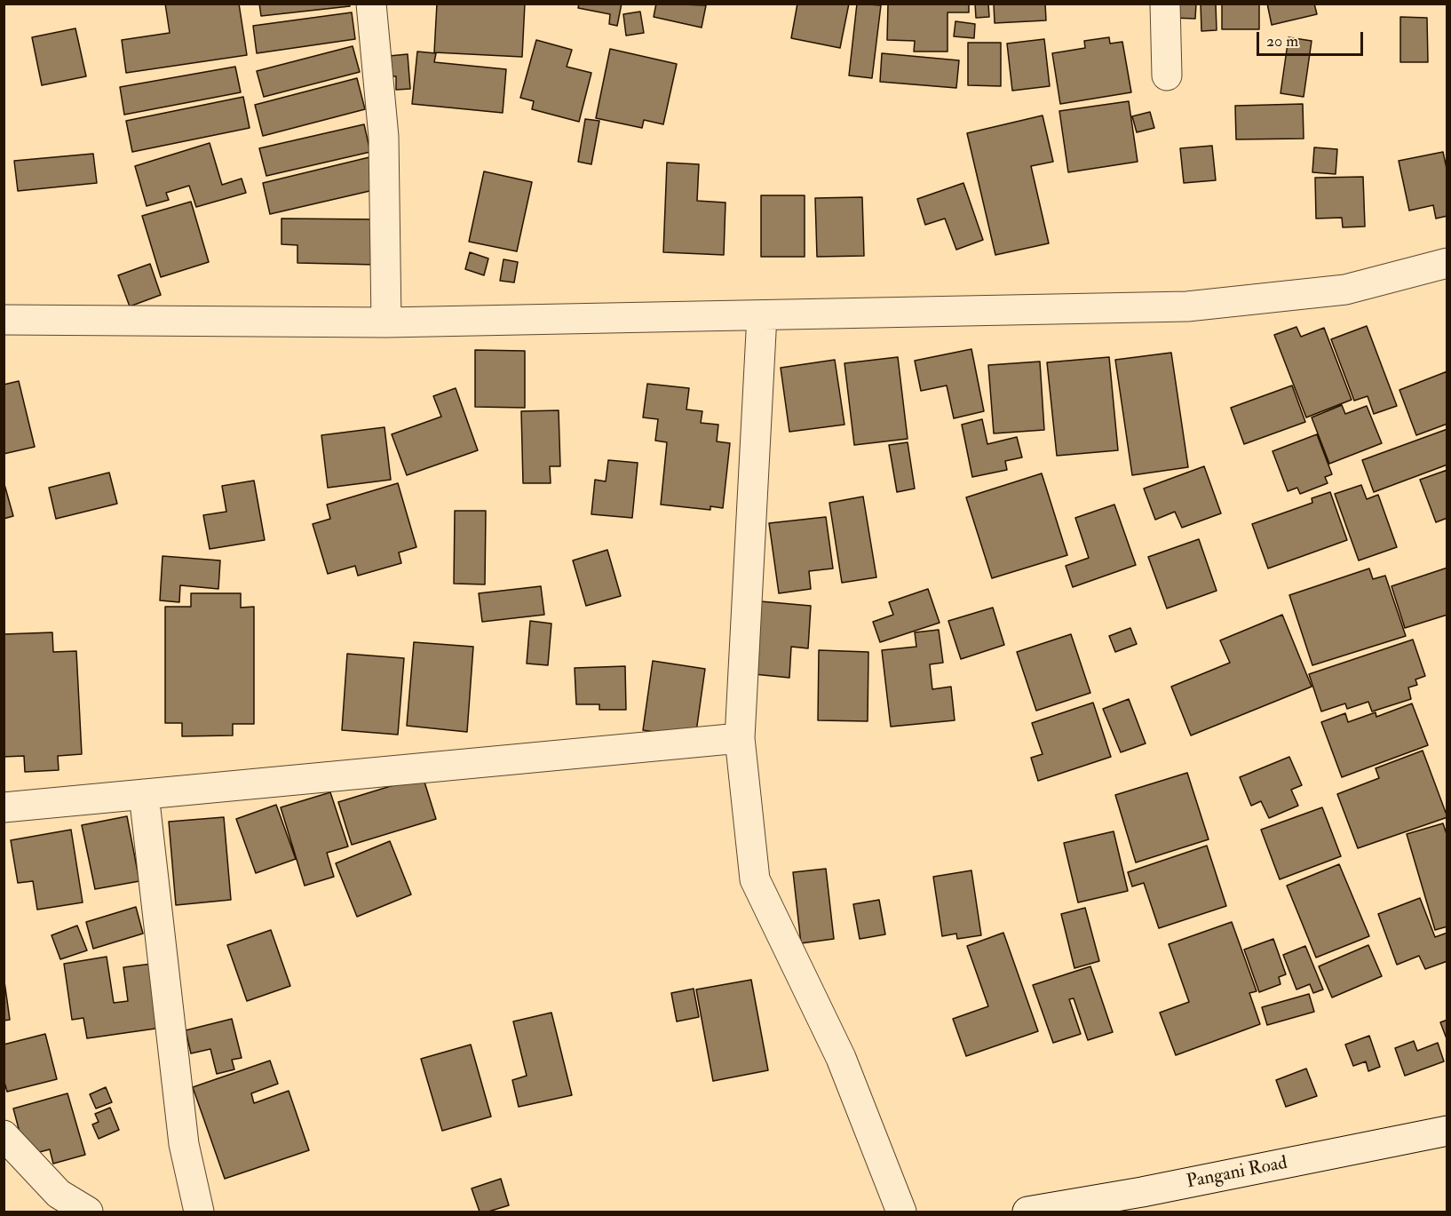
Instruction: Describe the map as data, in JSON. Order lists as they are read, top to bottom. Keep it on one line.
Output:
{"streets":{"street":["Pangani Road"]},"scale_bar":"20 m"}
